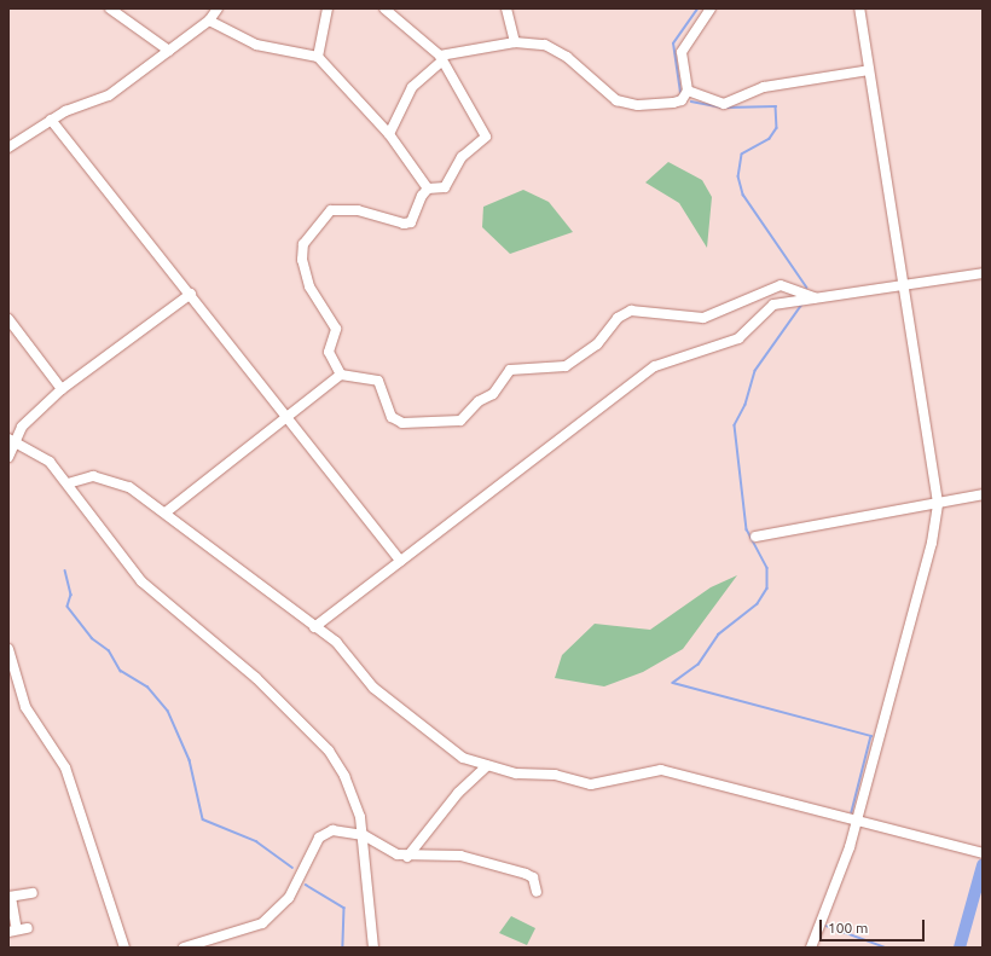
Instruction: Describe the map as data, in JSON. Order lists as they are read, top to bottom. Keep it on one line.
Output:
{"scale_bar":"100 m"}
